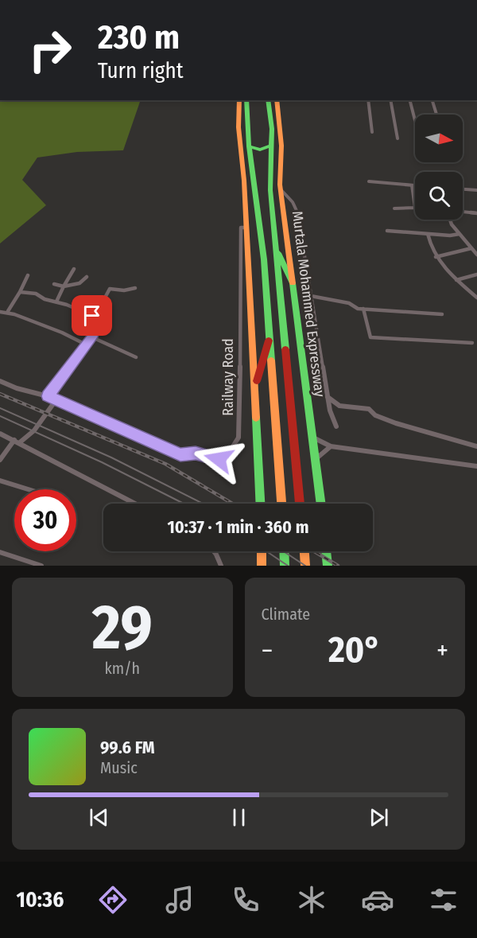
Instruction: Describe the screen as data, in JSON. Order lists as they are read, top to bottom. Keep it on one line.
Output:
{"streets":{"highway":["Murtala Mohammed Expressway"],"street":["Railway Road"]},"north":"right","page":{"turn":["230 m","Turn right"],"limit":"30","trip":"10:37 · 1 min · 360 m","tile":[["29","km/h"],"Climate"],"heat":["−","20°","+"],"song":["99.6 FM","Music"],"tabs":"10:36"}}
